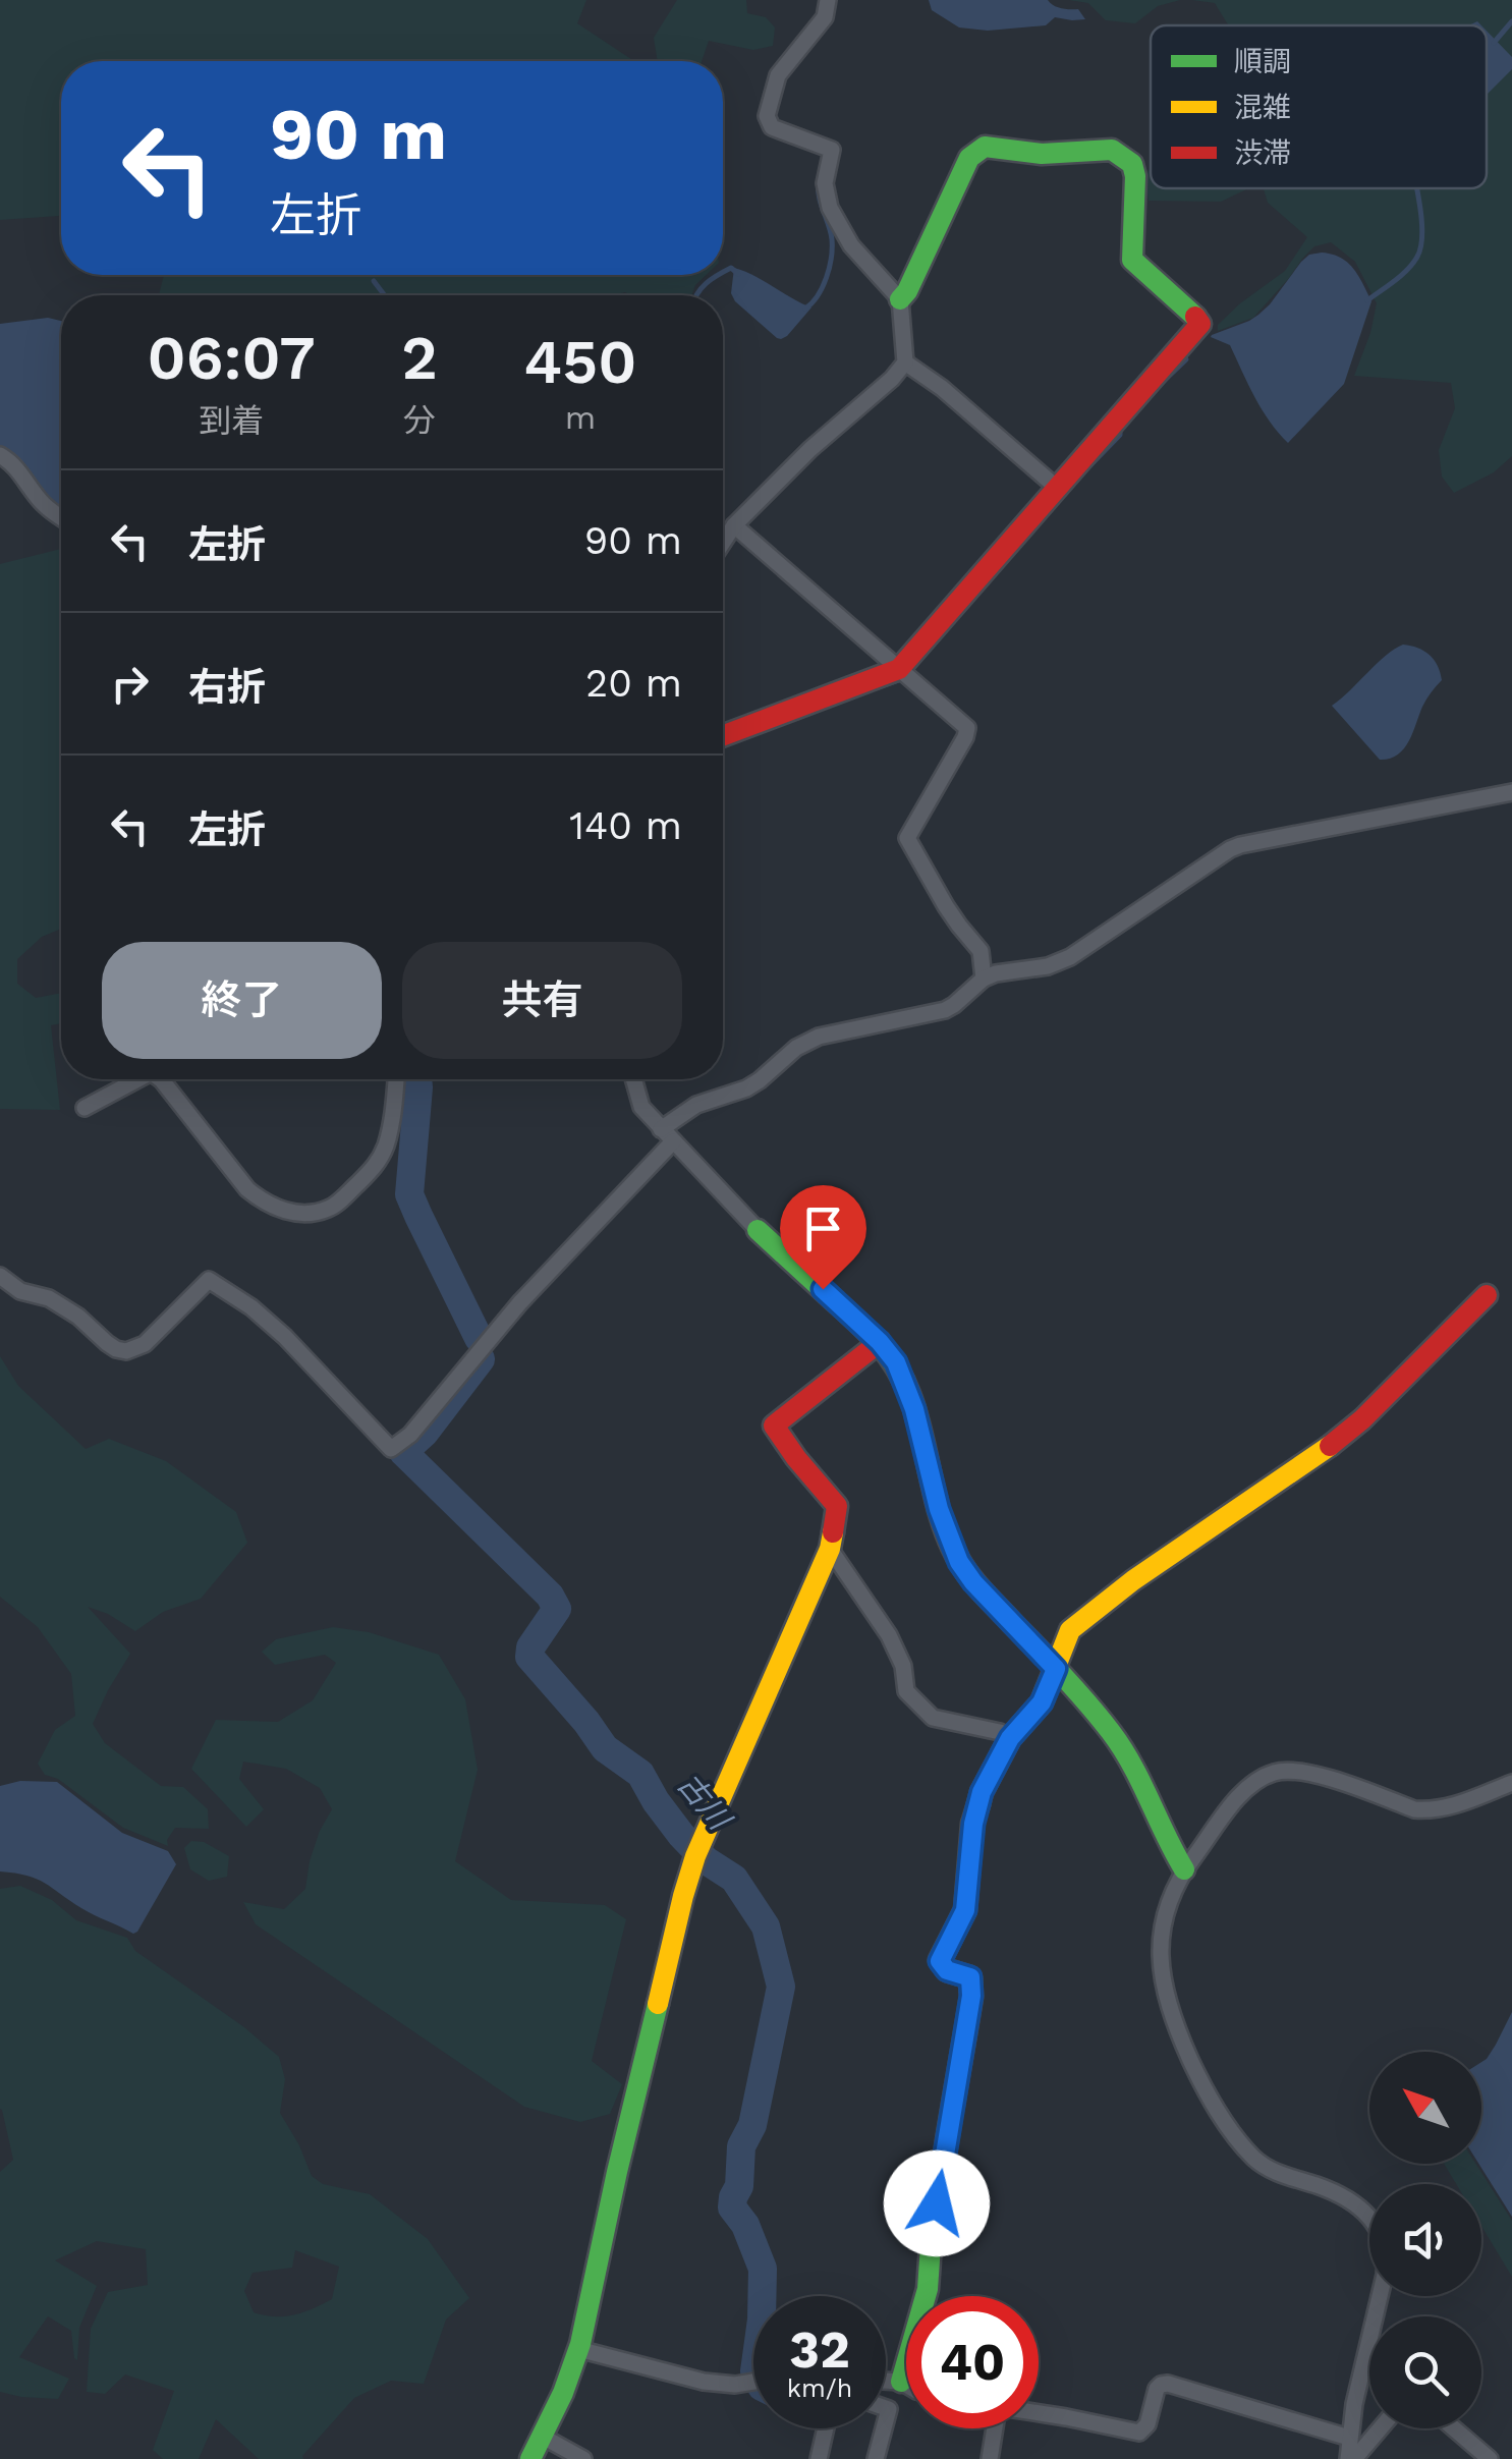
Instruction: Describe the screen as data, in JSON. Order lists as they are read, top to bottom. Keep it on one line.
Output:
{"water":["古川"],"legend":["順調","混雑","渋滞"],"north":"top left","page":{"turn":["90 m","左折"],"eta":["06:07","到着","2","分","450","m"],"list":[{"name":"左折","value":"90 m"},{"name":"右折","value":"20 m"},{"name":"左折","value":"140 m"}],"buttons":["終了","共有"],"speed":"32 km/h","limit":"40"}}
